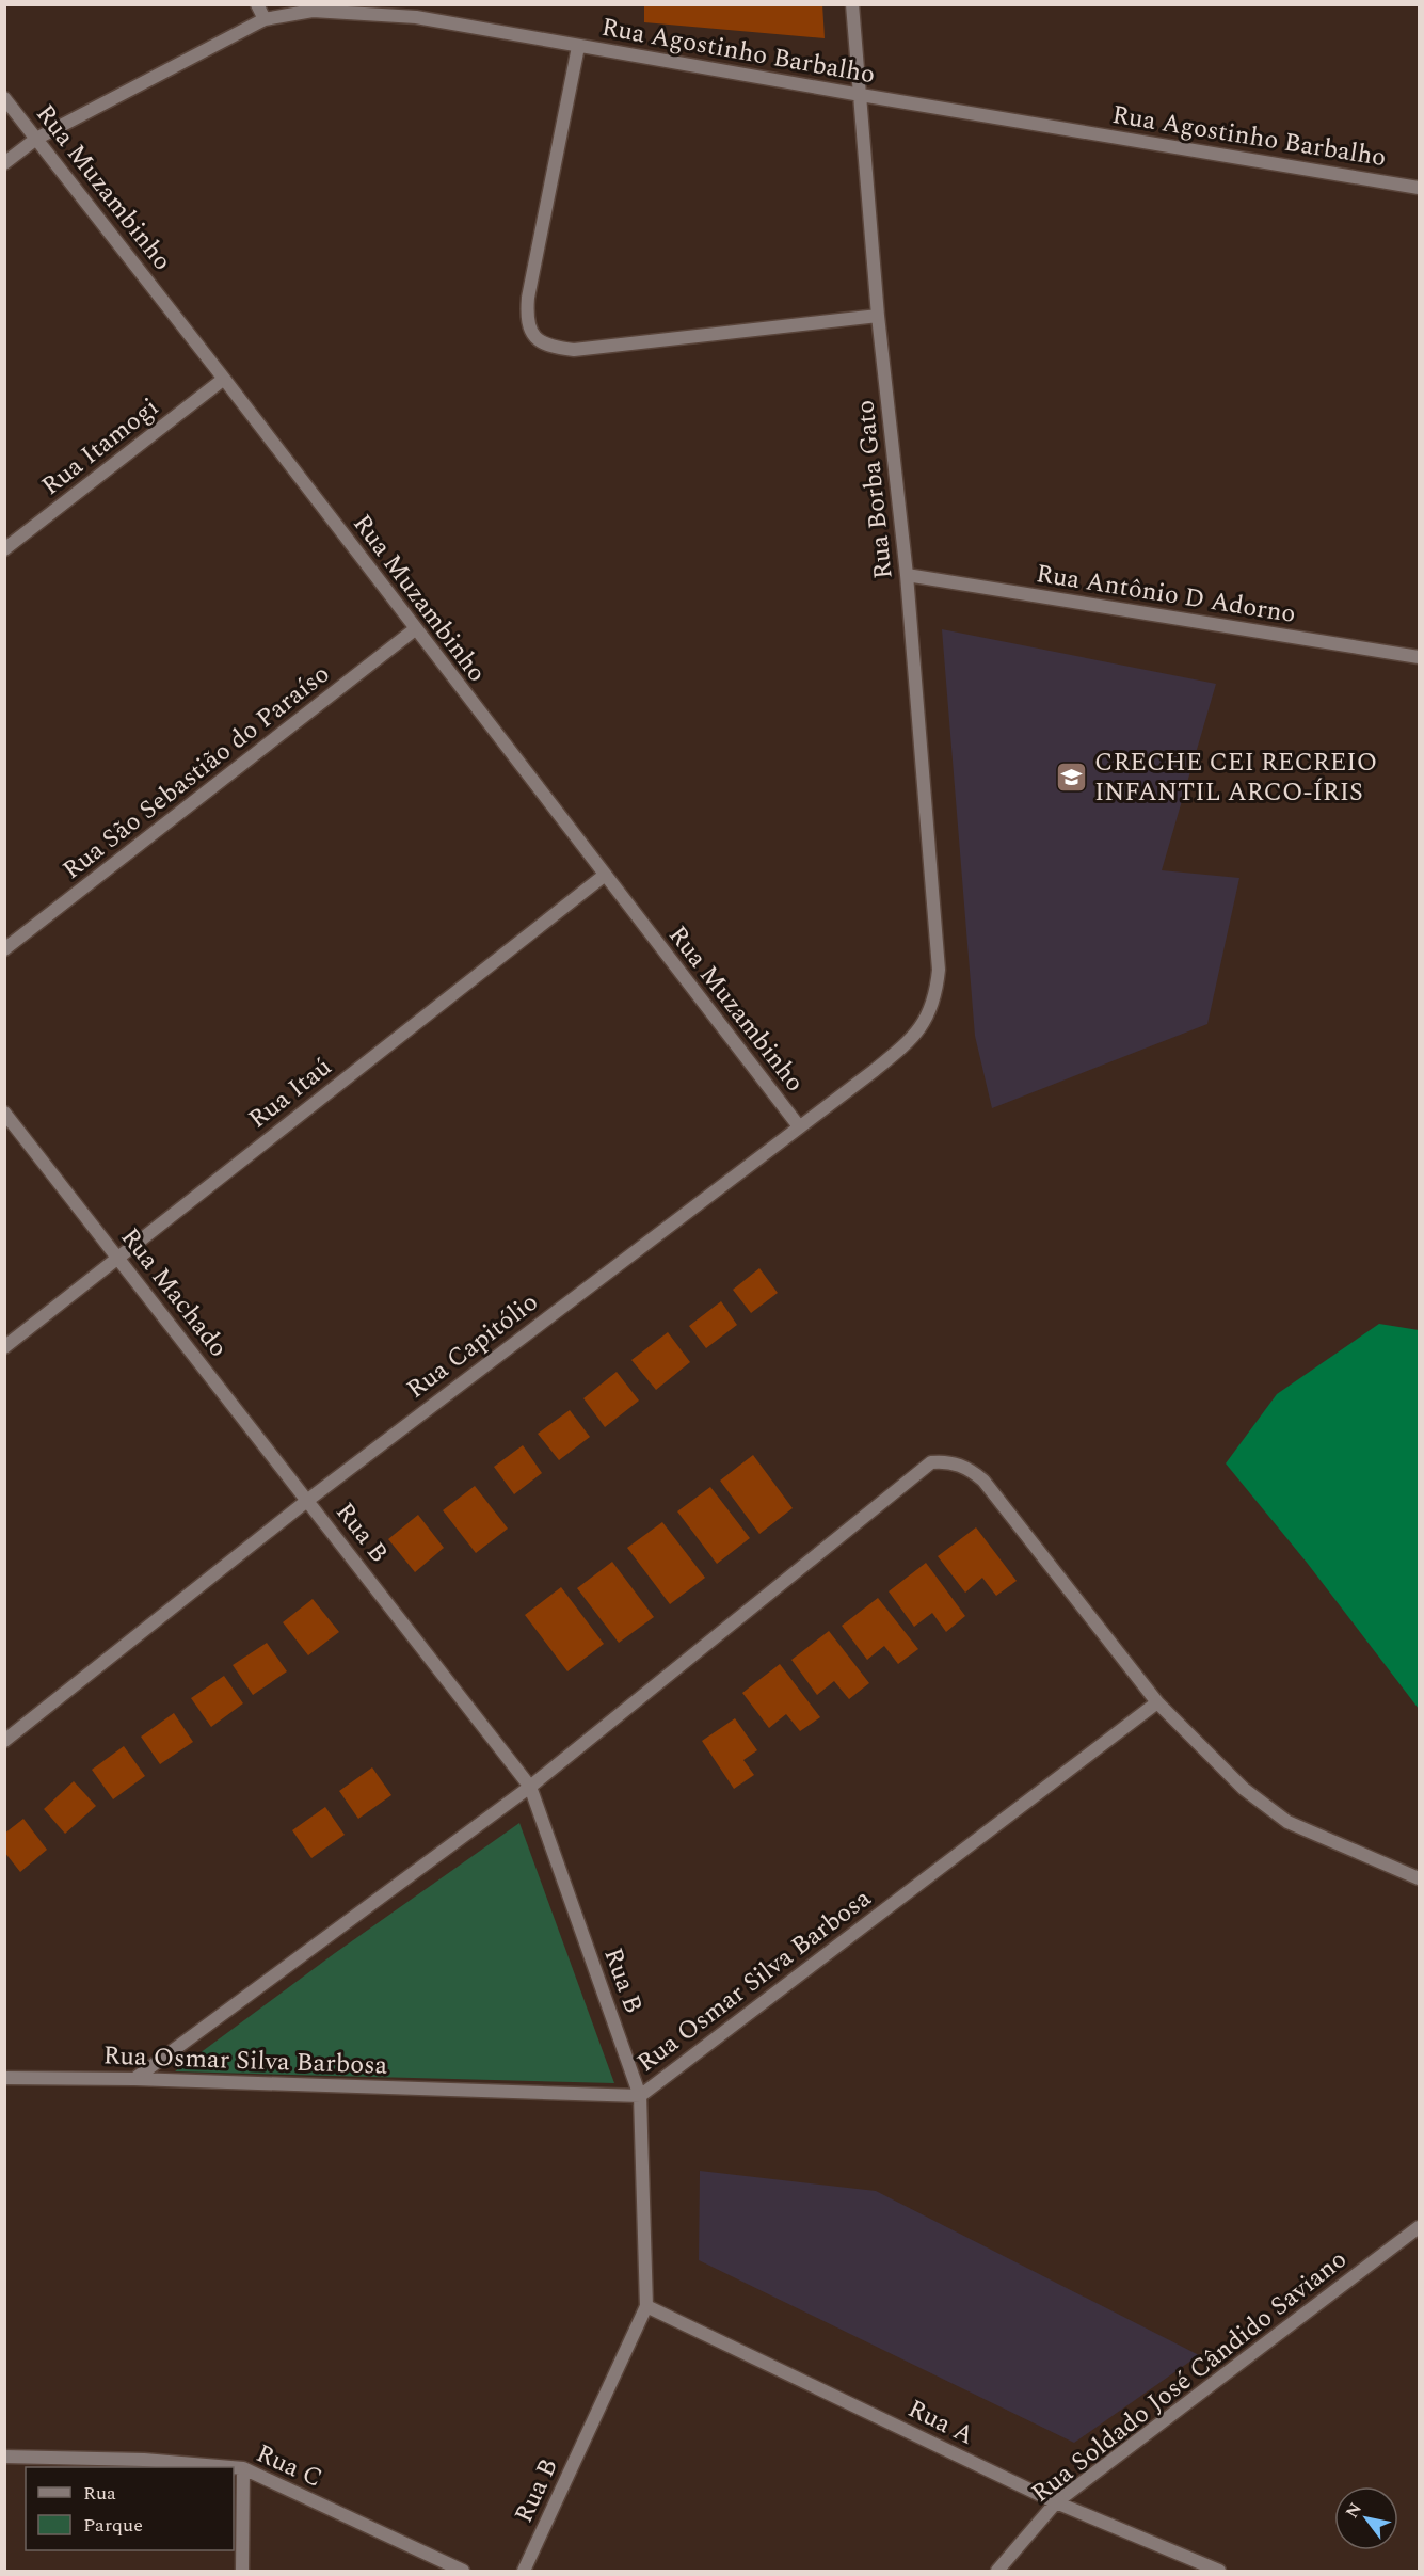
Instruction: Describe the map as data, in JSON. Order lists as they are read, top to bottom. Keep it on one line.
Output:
{"streets":{"street":["Rua Agostinho Barbalho","Rua Muzambinho","Rua Itamogi","Rua Borba Gato","Rua Antônio D Adorno","Rua São Sebastião do Paraíso","Rua Itaú","Rua Machado","Rua Capitólio","Rua B","Rua Osmar Silva Barbosa","Rua Soldado José Cândido Saviano","Rua A","Rua C"]},"crossings":[["Rua Agostinho Barbalho","Rua Muzambinho"],["Rua Agostinho Barbalho","Rua Borba Gato"],["Rua Muzambinho","Rua Itamogi"],["Rua Muzambinho","Rua São Sebastião do Paraíso"],["Rua Muzambinho","Rua Itaú"],["Rua Muzambinho","Rua Capitólio"],["Rua Borba Gato","Rua Antônio D Adorno"],["Rua Borba Gato","Rua Capitólio"],["Rua Itaú","Rua Machado"],["Rua Machado","Rua Capitólio"],["Rua Machado","Rua B"],["Rua Capitólio","Rua B"],["Rua B","Rua Osmar Silva Barbosa"],["Rua B","Rua A"],["Rua Soldado José Cândido Saviano","Rua A"]],"places":{"school or university":["CRECHE CEI RECREIO INFANTIL ARCO-ÍRIS"]},"legend":["Rua","Parque"],"north":"top left"}
